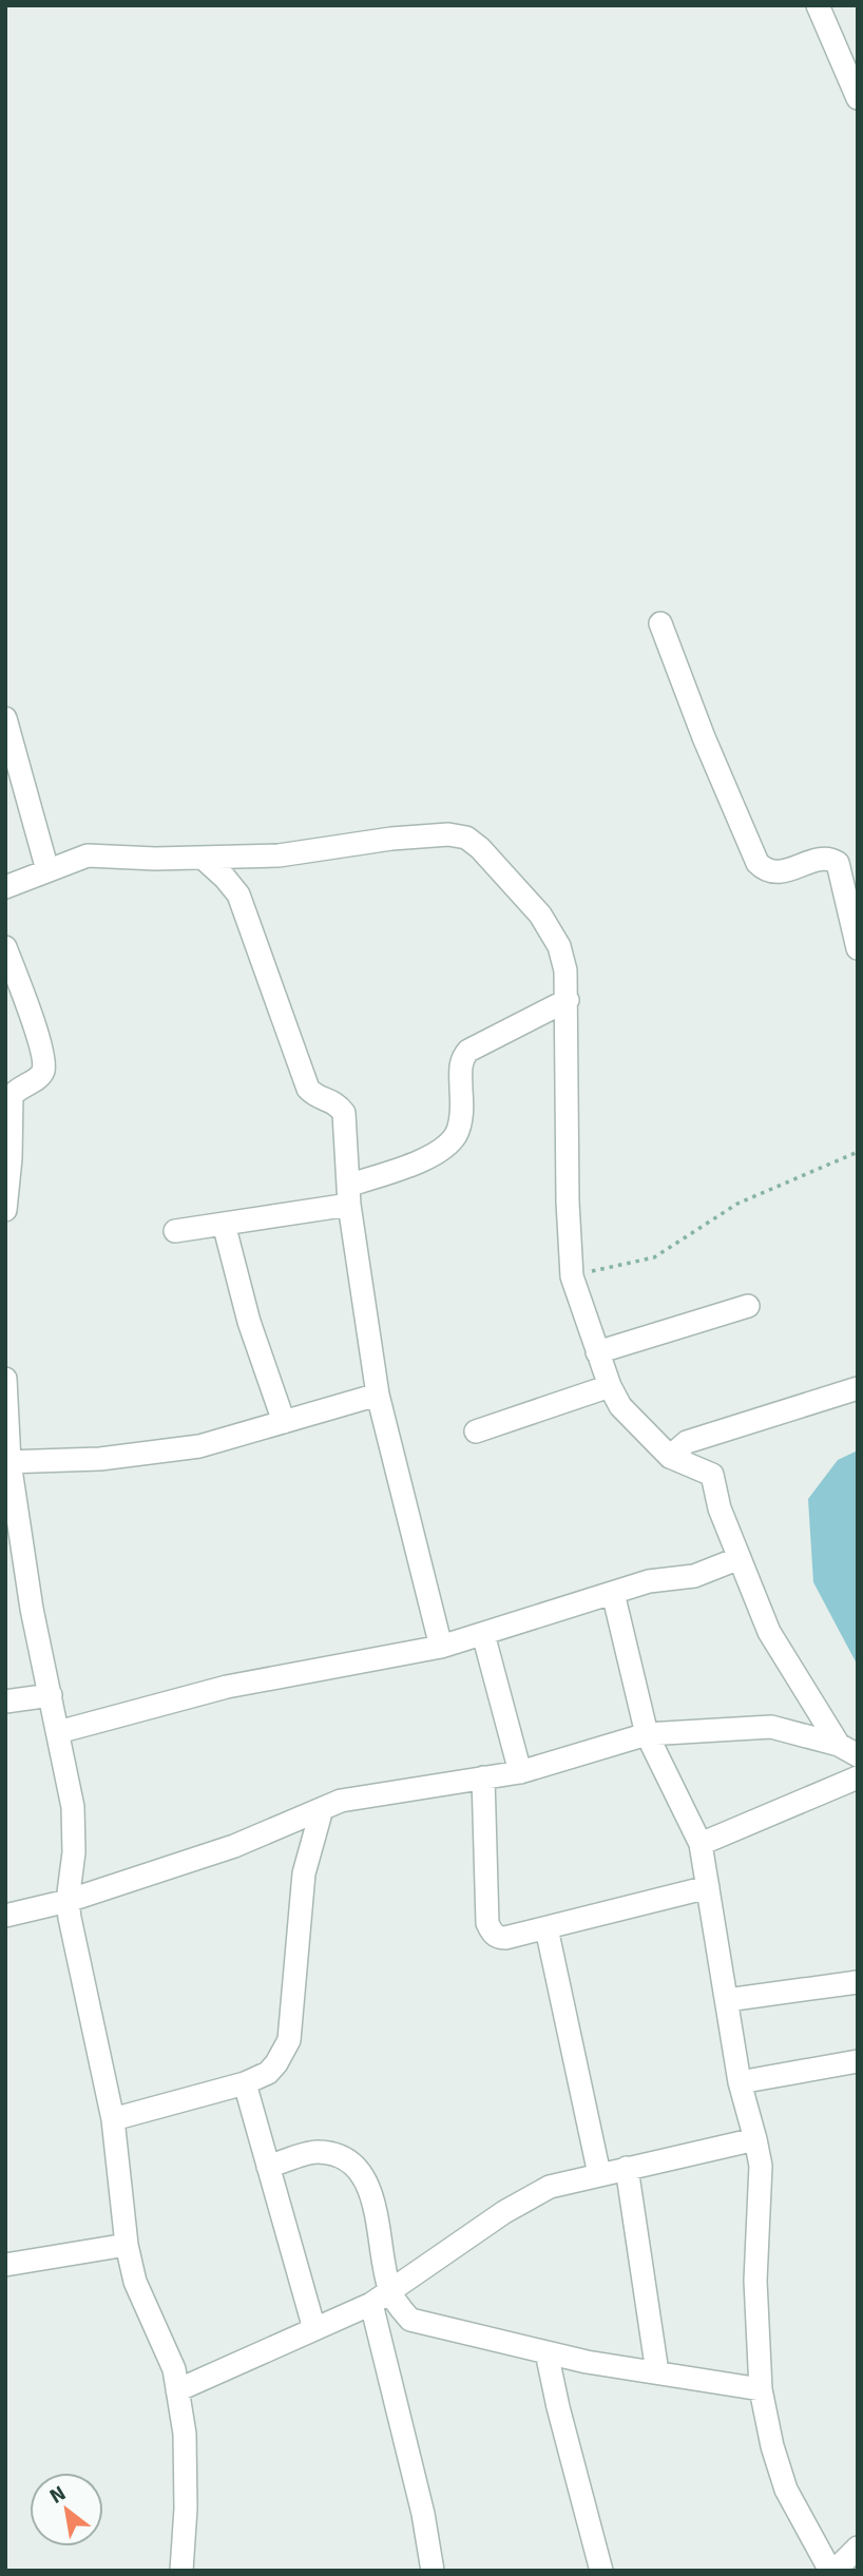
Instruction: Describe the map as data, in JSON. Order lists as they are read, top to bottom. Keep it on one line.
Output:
{"north":"top left"}
